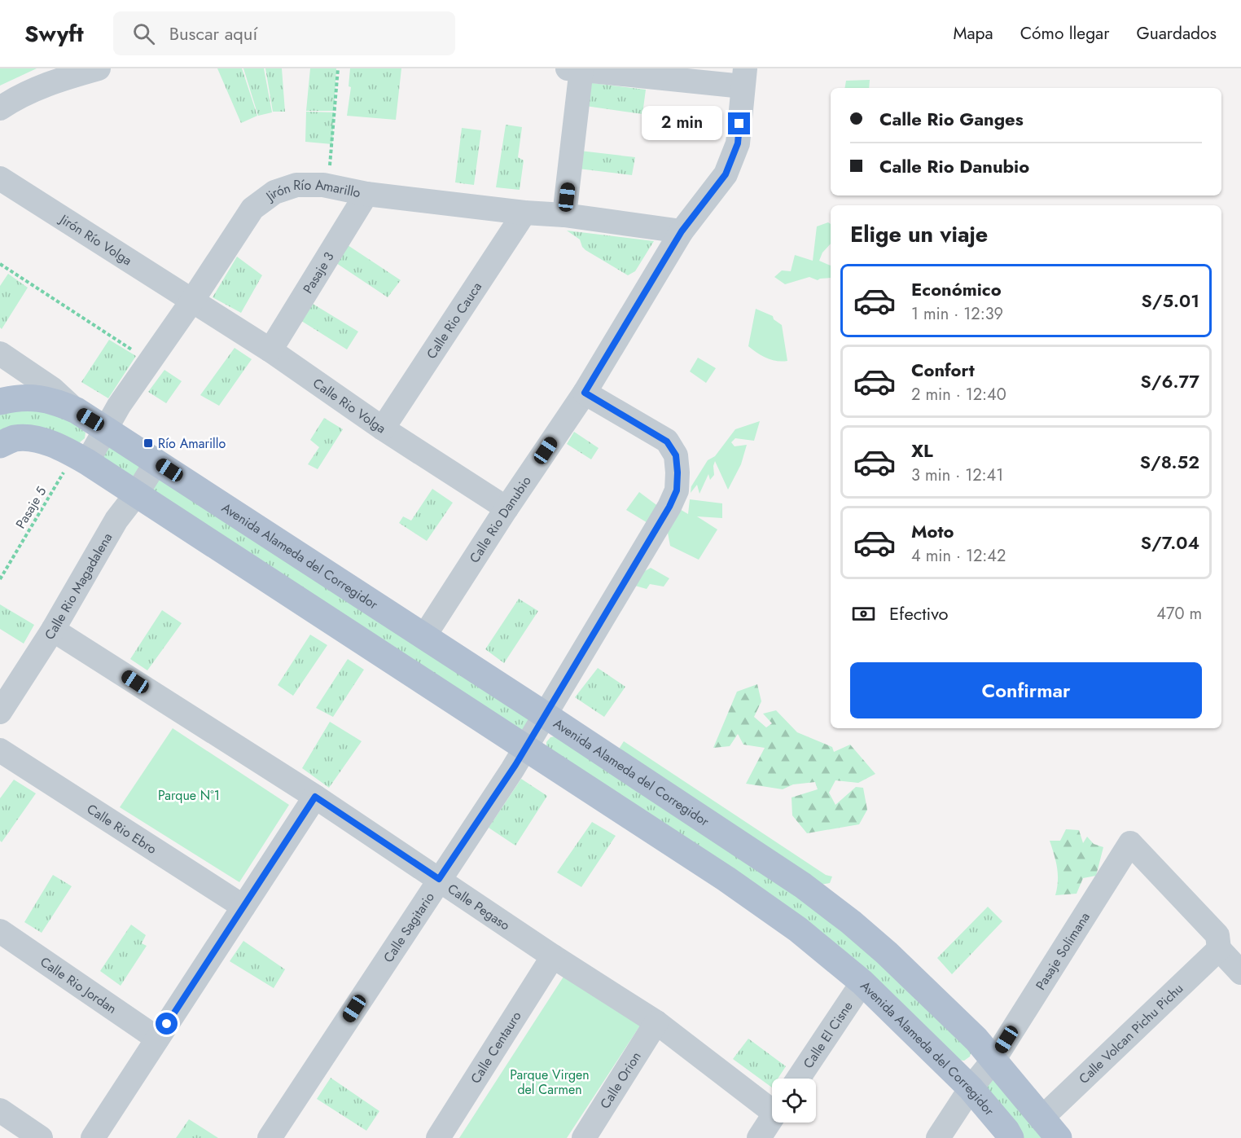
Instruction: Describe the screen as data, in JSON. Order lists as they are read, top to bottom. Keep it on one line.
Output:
{"streets":{"main road":["Avenida Alameda del Corregidor"],"street":["Jirón Río Amarillo","Jirón Río Volga","Pasaje 3","Calle Rio Cauca","Calle Rio Volga","Calle Rio Danubio","Calle Rio Magadalena","Calle Rio Ebro","Calle Pegaso","Calle Sagitario","Pasaje Solimana","Calle Rio Jordan","Calle Volcan Pichu Pichu","Calle El Cisne","Calle Centauro","Calle Orion"],"path":["Pasaje 5"]},"crossings":[["Jirón Río Amarillo","Jirón Río Volga"],["Jirón Río Amarillo","Pasaje 3"],["Jirón Río Amarillo","Calle Rio Cauca"],["Jirón Río Amarillo","Calle Rio Volga"],["Jirón Río Amarillo","Pasaje 5"],["Jirón Río Amarillo","Calle Rio Danubio"],["Jirón Río Amarillo","Avenida Alameda del Corregidor"],["Jirón Río Volga","Calle Rio Volga"],["Pasaje 3","Calle Rio Volga"],["Calle Rio Cauca","Calle Rio Volga"],["Calle Rio Volga","Calle Rio Danubio"],["Pasaje 5","Avenida Alameda del Corregidor"],["Calle Rio Danubio","Avenida Alameda del Corregidor"],["Calle Rio Danubio","Calle Sagitario"],["Avenida Alameda del Corregidor","Calle Rio Magadalena"],["Avenida Alameda del Corregidor","Calle Sagitario"],["Avenida Alameda del Corregidor","Pasaje Solimana"],["Avenida Alameda del Corregidor","Calle Volcan Pichu Pichu"],["Avenida Alameda del Corregidor","Calle El Cisne"],["Calle Rio Magadalena","Calle Pegaso"],["Calle Pegaso","Calle Sagitario"],["Calle Pegaso","Calle Centauro"],["Calle Pegaso","Calle Orion"],["Pasaje Solimana","Calle Volcan Pichu Pichu"]],"parks":["Parque N°1","Parque Virgen del Carmen"],"places":{"transit":["Río Amarillo"]},"page":{"header":"Swyft","search":"Buscar aquí","nav":["Mapa","Cómo llegar","Guardados"],"banner":["Calle Rio Ganges","Calle Rio Danubio"],"bubble":"2 min","heading":"Elige un viaje","list":[{"name":"Económico","note":"1 min · 12:39","value":"S/5.01"},{"name":"Confort","note":"2 min · 12:40","value":"S/6.77"},{"name":"XL","note":"3 min · 12:41","value":"S/8.52"},{"name":"Moto","note":"4 min · 12:42","value":"S/7.04"}],"pay":["Efectivo","470 m"],"buttons":"Confirmar"}}
